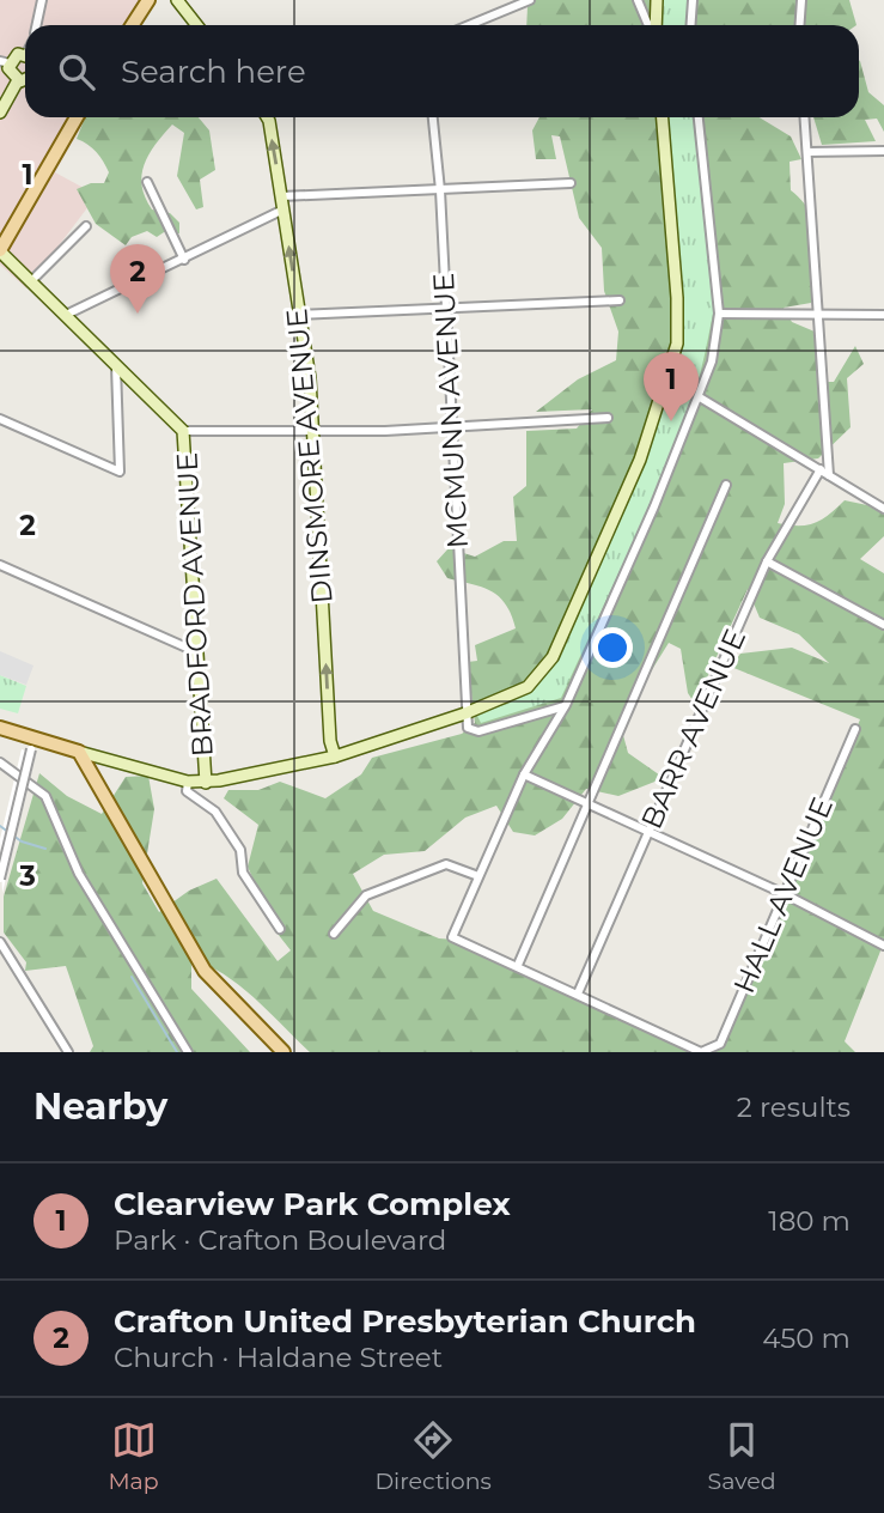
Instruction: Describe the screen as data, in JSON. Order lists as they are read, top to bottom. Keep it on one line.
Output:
{"streets":{"main road":["DINSMORE AVENUE","BRADFORD AVENUE"],"street":["MCMUNN AVENUE","BARR AVENUE","HALL AVENUE"]},"one_way":["DINSMORE AVENUE"],"page":{"search":"Search here","pins":["2","1"],"heading":["Nearby","2 results"],"list":[{"mark":"1","name":"Clearview Park Complex","note":"Park · Crafton Boulevard","value":"180 m"},{"mark":"2","name":"Crafton United Presbyterian Church","note":"Church · Haldane Street","value":"450 m"}],"nav":["Map","Directions","Saved"]},"grid":{"rows":["1","2","3"]}}
